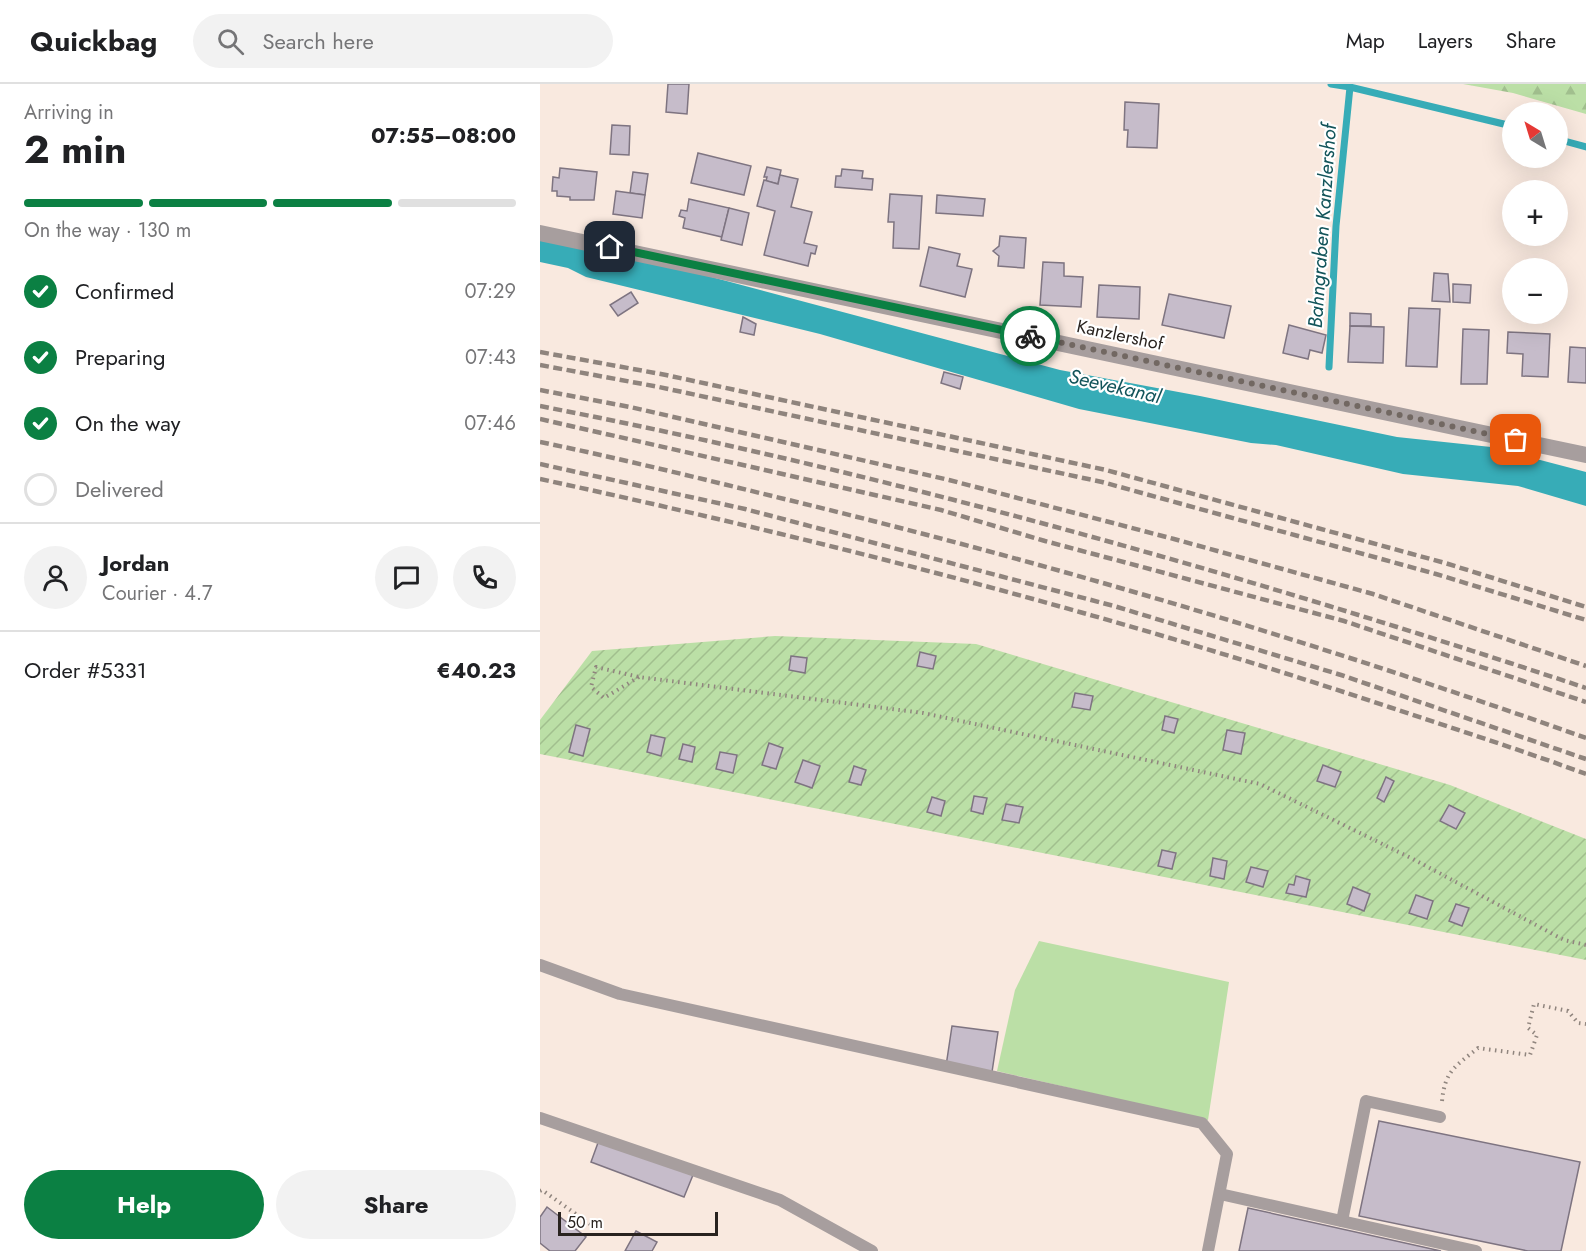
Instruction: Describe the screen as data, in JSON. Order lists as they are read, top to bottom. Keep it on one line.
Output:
{"streets":{"street":["Kanzlershof"]},"water":["Bahngraben Kanzlershof","Seevekanal"],"scale_bar":"50 m","north":"top left","page":{"header":"Quickbag","search":"Search here","nav":["Map","Layers","Share"],"heading":["2 min","Arriving in","07:55–08:00"],"panel":["Jordan","Courier · 4.7","Order #5331","€40.23"],"map_buttons":["+","−"],"bar":"On the way · 130 m","list":[["Confirmed","07:29"],["Preparing","07:43"],["On the way","07:46"],"Delivered"],"buttons":["Help","Share"],"scale":"50 m"}}
